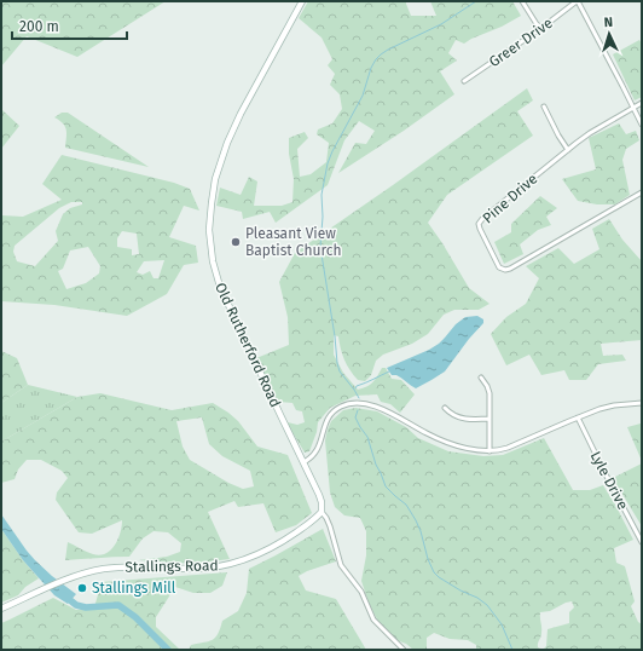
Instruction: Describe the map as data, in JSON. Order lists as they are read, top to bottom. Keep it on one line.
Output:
{"streets":{"street":["Greer Drive","Pine Drive","Old Rutherford Road","Lyle Drive","Stallings Road"]},"crossings":[["Old Rutherford Road","Stallings Road"]],"places":["Pleasant View Baptist Church","Stallings Mill"],"scale_bar":"200 m","north":"top"}
